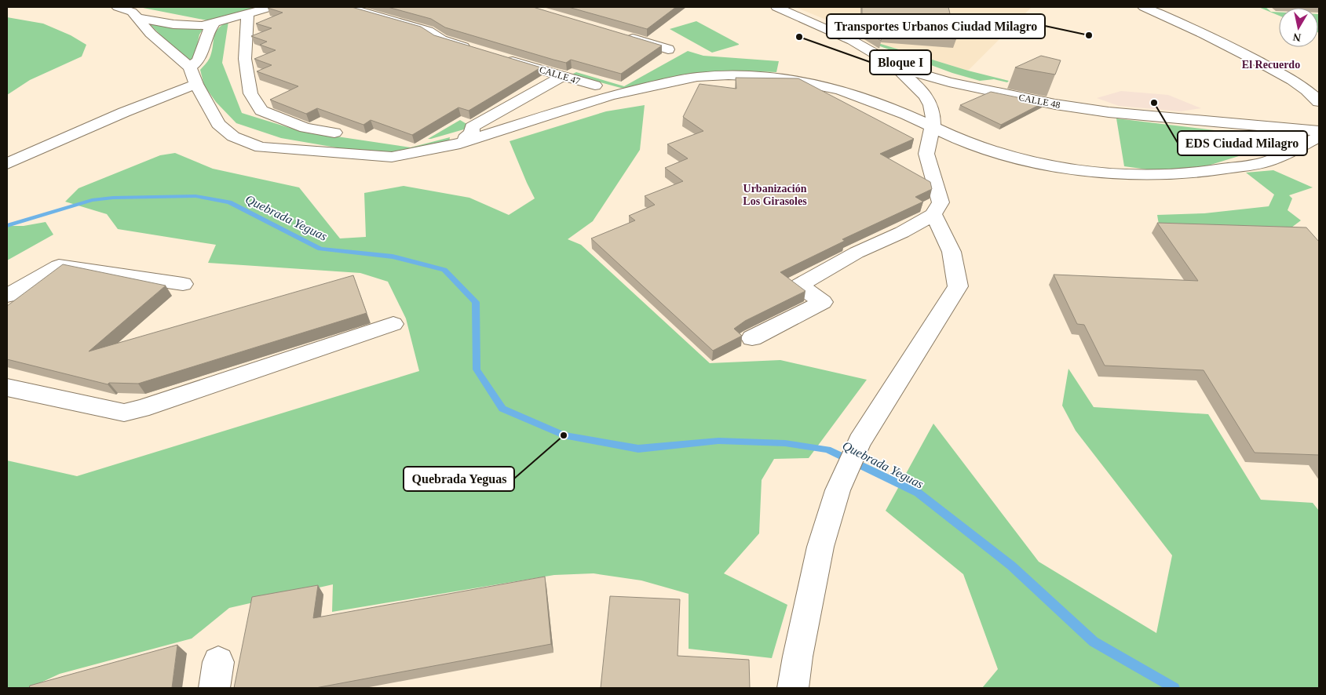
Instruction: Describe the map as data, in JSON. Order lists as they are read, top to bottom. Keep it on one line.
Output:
{"streets":{"street":["CALLE 47","CALLE 48"]},"districts":["El Recuerdo","Urbanización Los Girasoles"],"water":["Quebrada Yeguas"],"places":["Transportes Urbanos Ciudad Milagro","Bloque I","EDS Ciudad Milagro","Quebrada Yeguas"],"north":"bottom"}
